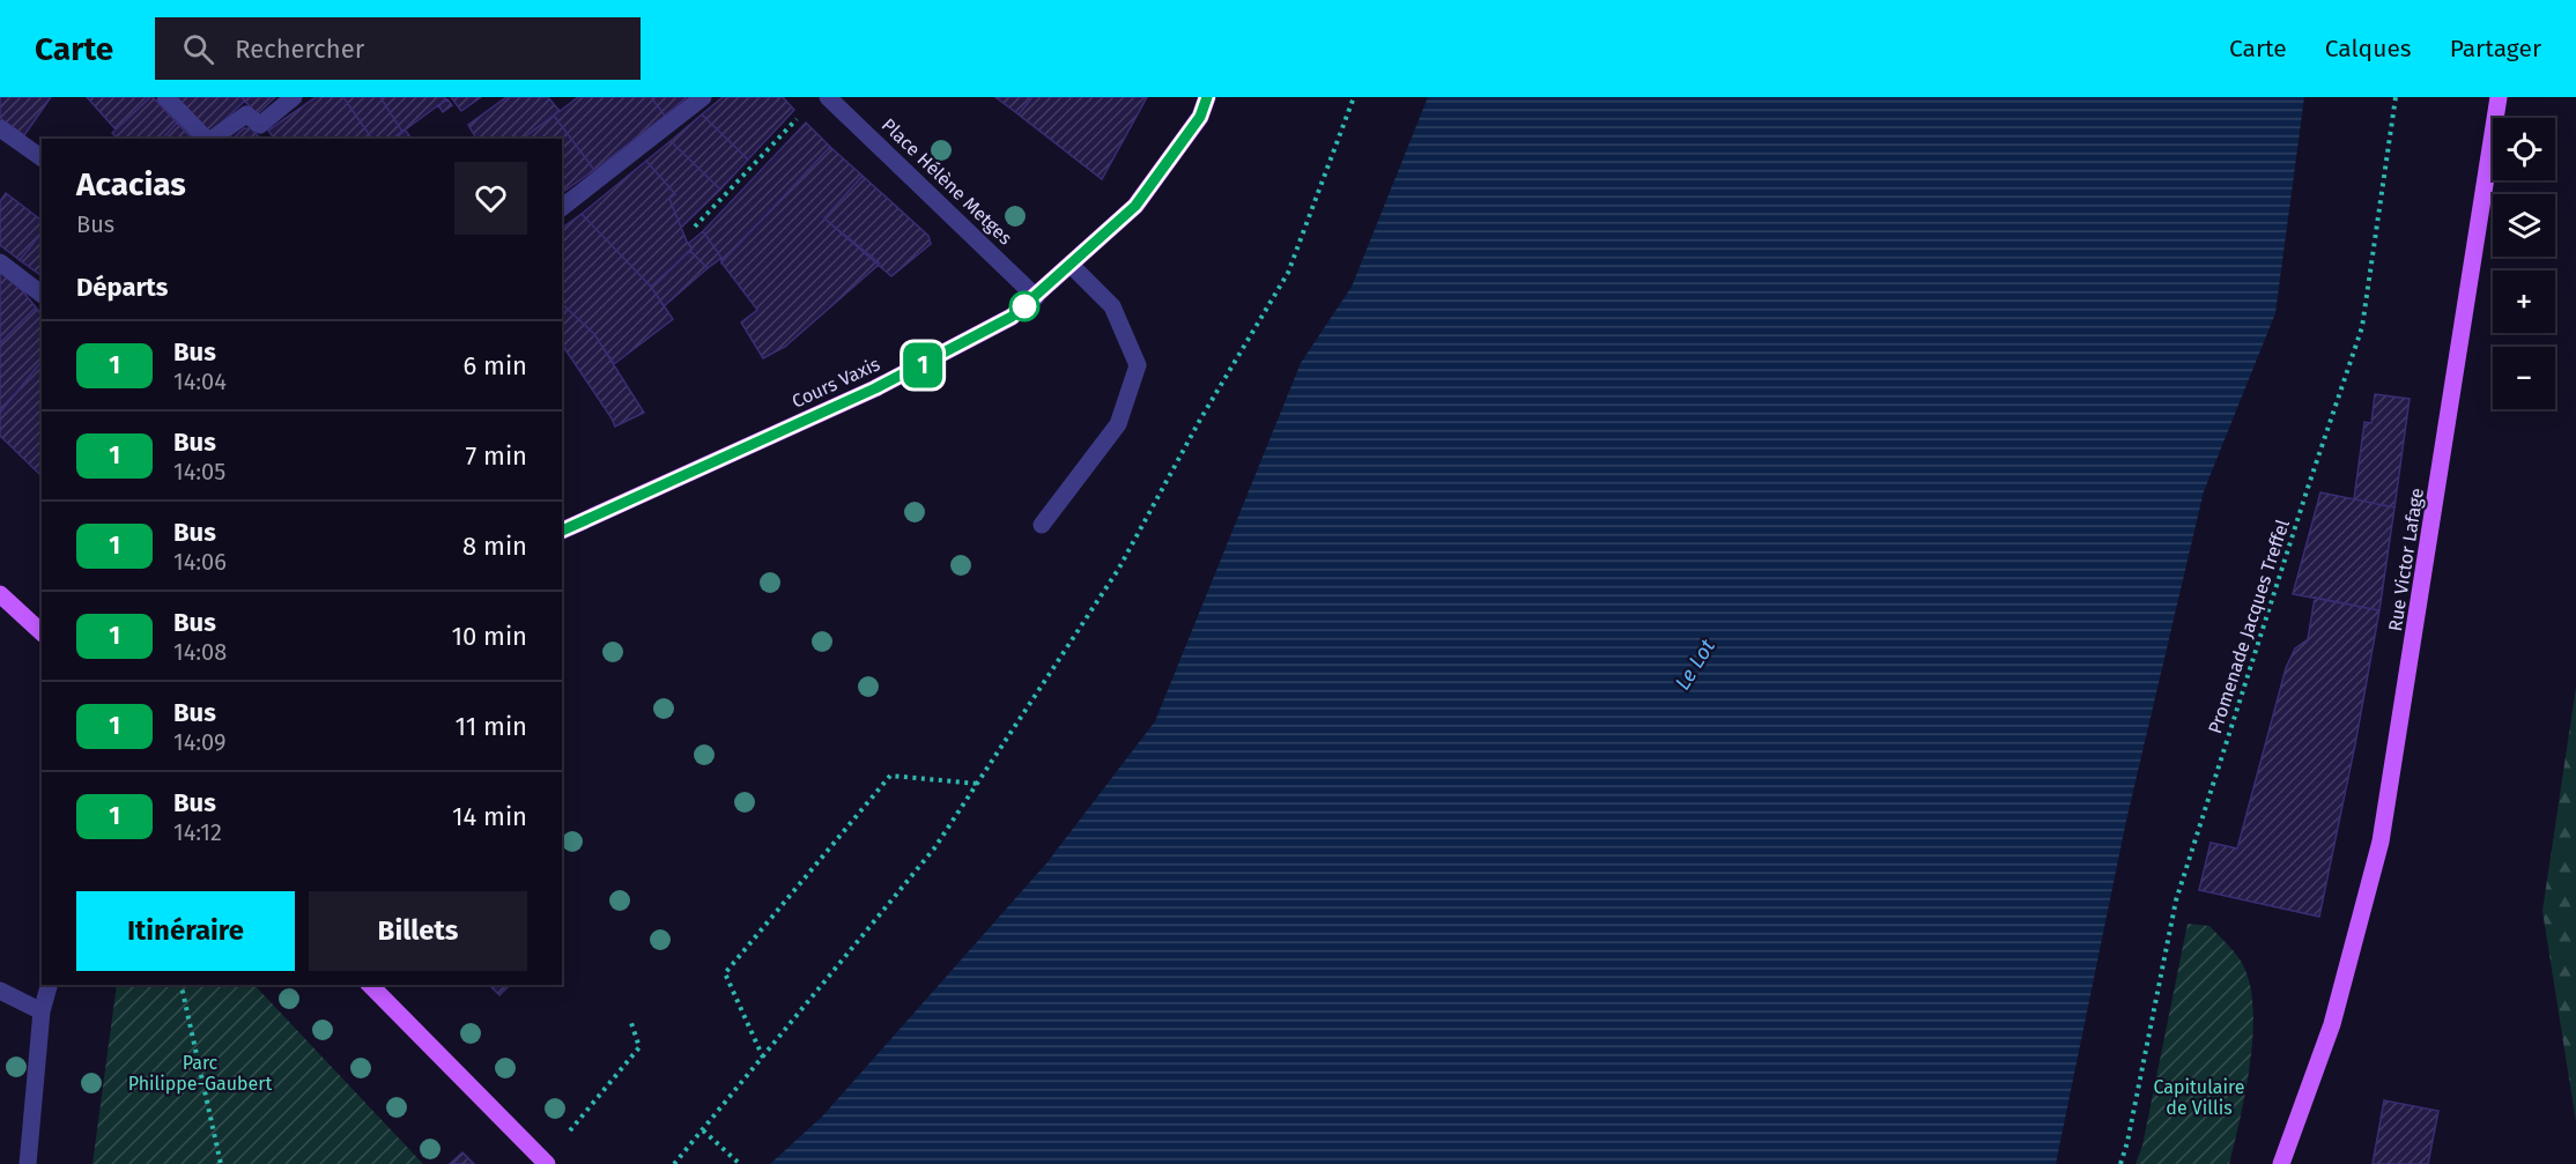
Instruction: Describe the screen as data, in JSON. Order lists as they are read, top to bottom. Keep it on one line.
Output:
{"streets":{"main road":["Cours Vaxis","Rue Victor Lafage"],"street":["Place Hélène Metges"],"path":["Promenade Jacques Treffel"]},"crossings":[["Place Hélène Metges","Cours Vaxis"]],"water":["Le Lot"],"parks":["Parc Philippe-Gaubert","Capitulaire de Villis"],"lines":["bus line 1"],"page":{"header":"Carte","search":"Rechercher","nav":["Carte","Calques","Partager"],"on_map":"1","map_buttons":["+","−"],"heading":[["Acacias","Bus"],"Départs"],"list":[{"mark":"1","name":"Bus","note":"14:04","value":"6 min"},{"mark":"1","name":"Bus","note":"14:05","value":"7 min"},{"mark":"1","name":"Bus","note":"14:06","value":"8 min"},{"mark":"1","name":"Bus","note":"14:08","value":"10 min"},{"mark":"1","name":"Bus","note":"14:09","value":"11 min"},{"mark":"1","name":"Bus","note":"14:12","value":"14 min"}],"buttons":["Itinéraire","Billets"]}}
